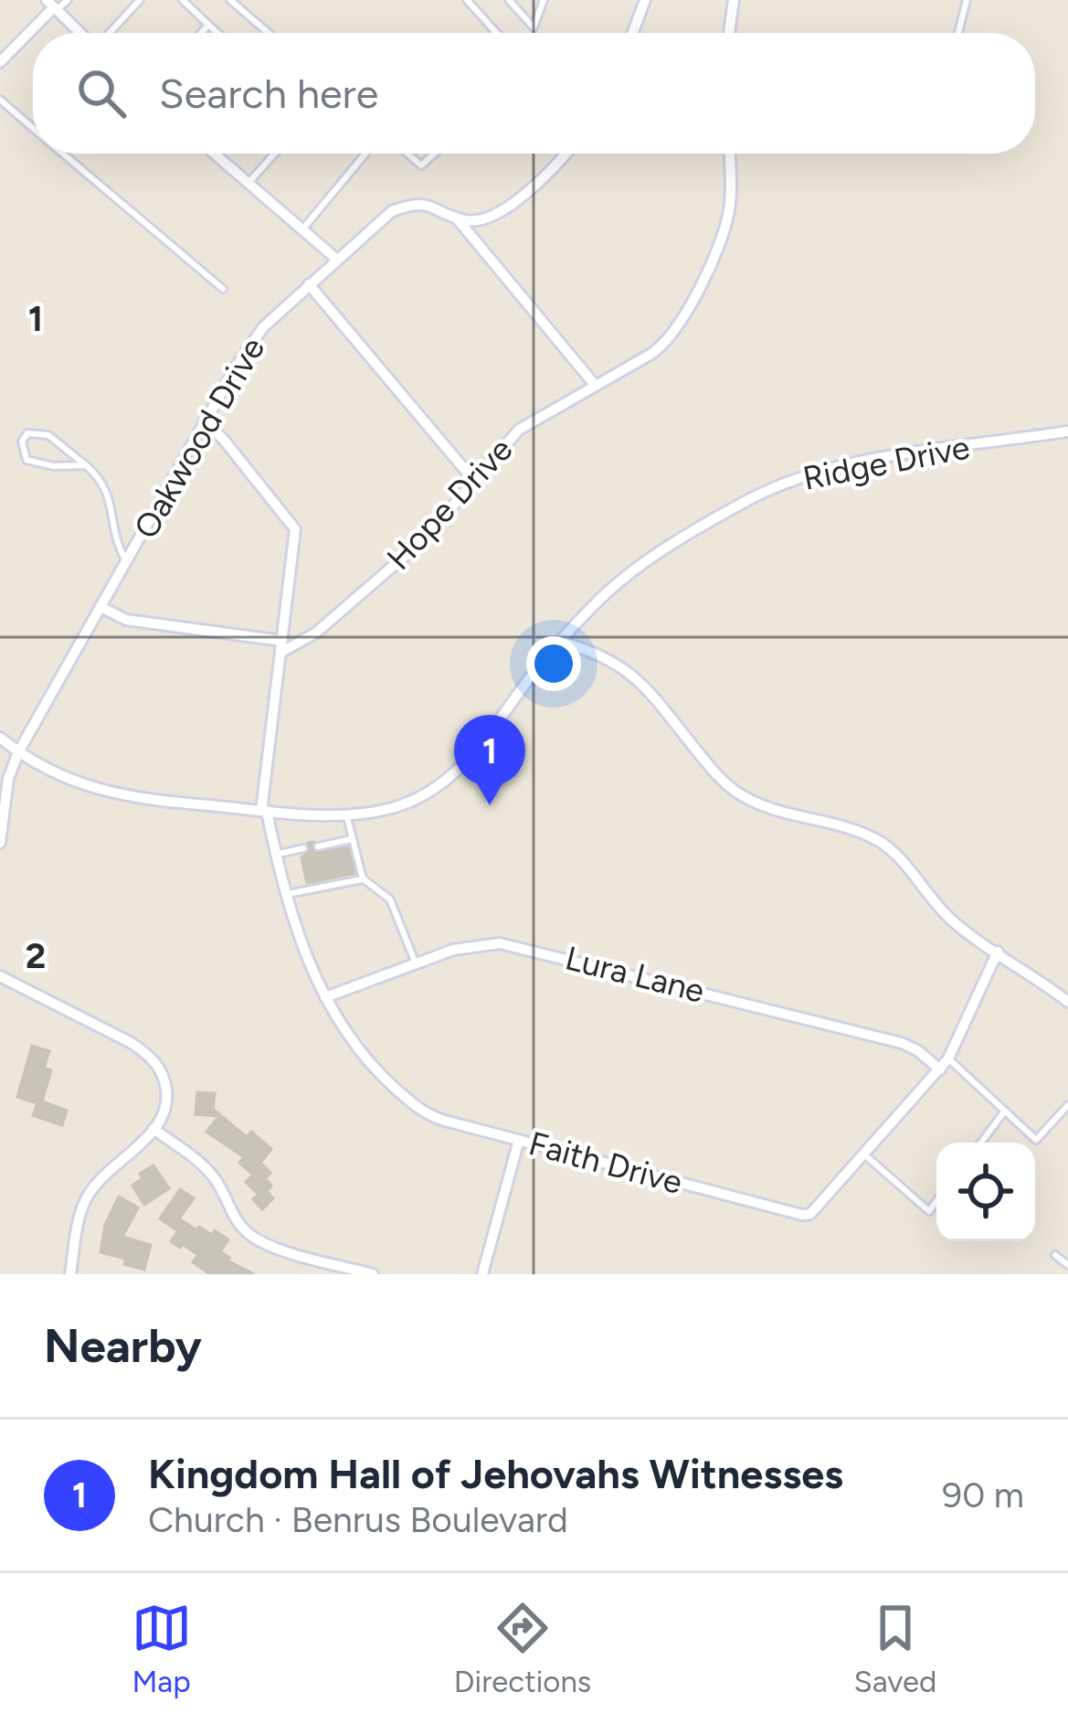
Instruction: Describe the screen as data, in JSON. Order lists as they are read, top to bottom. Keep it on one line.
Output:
{"streets":{"street":["Oakwood Drive","Ridge Drive","Hope Drive","Lura Lane","Faith Drive"]},"crossings":[["Oakwood Drive","Ridge Drive"],["Oakwood Drive","Faith Drive"],["Ridge Drive","Faith Drive"],["Hope Drive","Faith Drive"],["Lura Lane","Faith Drive"]],"page":{"search":"Search here","pins":"1","heading":"Nearby","list":[{"mark":"1","name":"Kingdom Hall of Jehovahs Witnesses","note":"Church · Benrus Boulevard","value":"90 m"}],"nav":["Map","Directions","Saved"]},"grid":{"rows":["1","2"]}}
